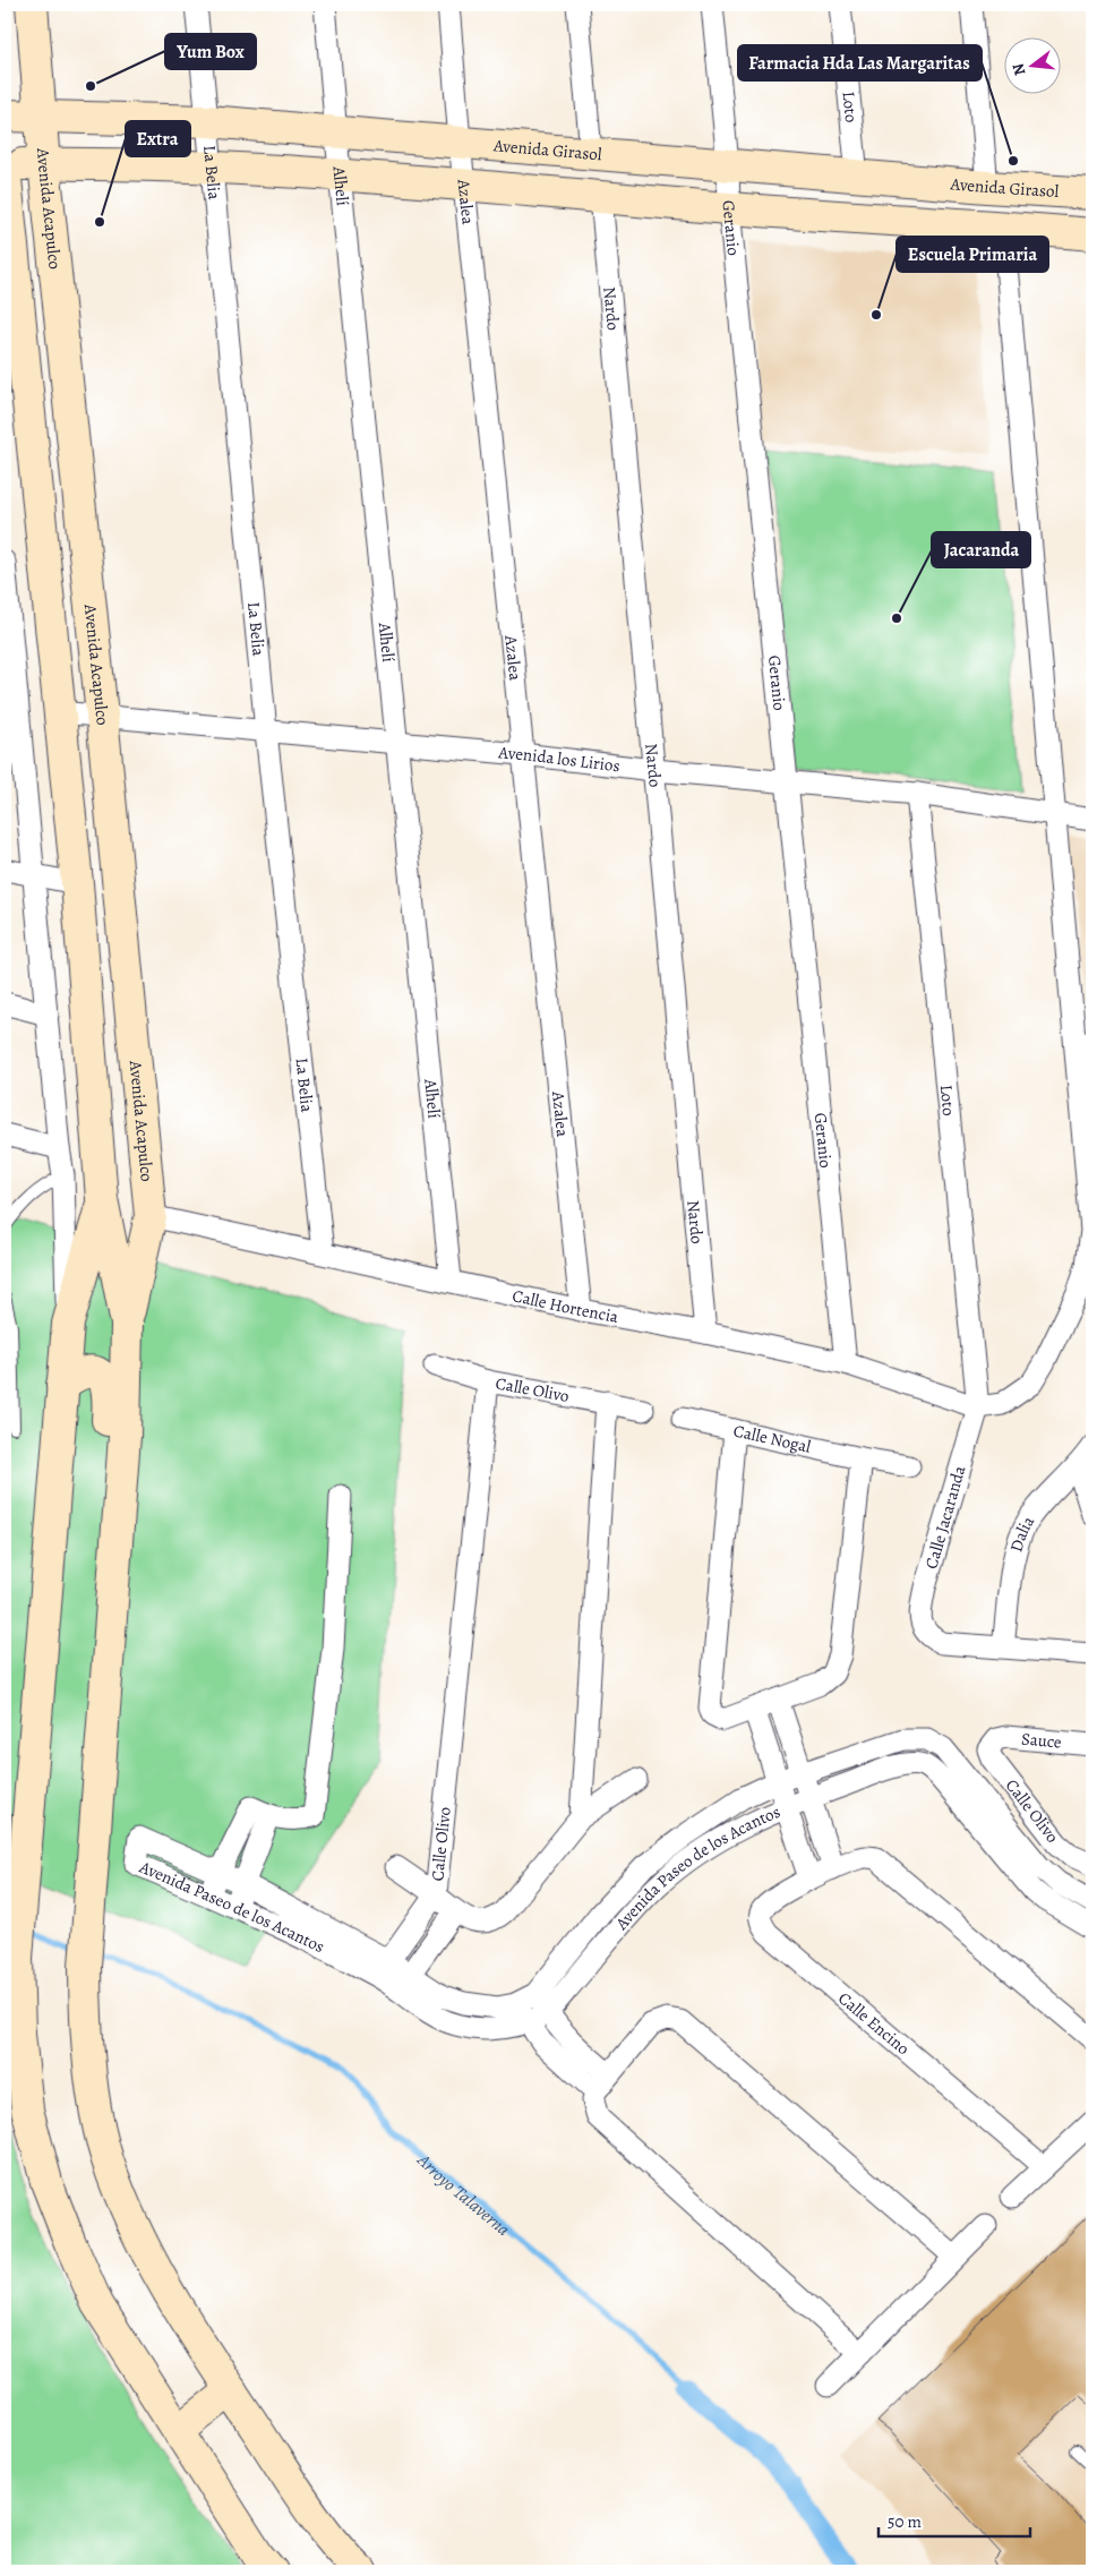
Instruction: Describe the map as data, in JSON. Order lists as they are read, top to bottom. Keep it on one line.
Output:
{"streets":{"street":["Loto","Avenida Girasol","La Belia","Alhelí","Azalea","Avenida Acapulco","Geranio","Nardo","Avenida los Lirios","Calle Hortencia","Calle Olivo","Calle Nogal","Calle Jacaranda","Dalia","Sauce","Avenida Paseo de los Acantos","Calle Encino"]},"crossings":[["Loto","Avenida Girasol"],["Loto","Avenida los Lirios"],["Loto","Calle Hortencia"],["Loto","Calle Jacaranda"],["Avenida Girasol","La Belia"],["Avenida Girasol","Alhelí"],["Avenida Girasol","Azalea"],["Avenida Girasol","Avenida Acapulco"],["Avenida Girasol","Geranio"],["La Belia","Avenida los Lirios"],["La Belia","Calle Hortencia"],["Alhelí","Avenida los Lirios"],["Alhelí","Calle Hortencia"],["Azalea","Avenida los Lirios"],["Azalea","Calle Hortencia"],["Avenida Acapulco","Avenida los Lirios"],["Avenida Acapulco","Calle Hortencia"],["Geranio","Avenida los Lirios"],["Geranio","Calle Hortencia"],["Nardo","Avenida los Lirios"],["Nardo","Calle Hortencia"],["Calle Hortencia","Calle Jacaranda"],["Calle Olivo","Sauce"],["Calle Olivo","Avenida Paseo de los Acantos"],["Calle Jacaranda","Dalia"]],"water":["Arroyo Talaverna"],"places":["Yum Box","Farmacia Hda Las Margaritas","Extra","Escuela Primaria","Jacaranda"],"scale_bar":"50 m","north":"left"}
